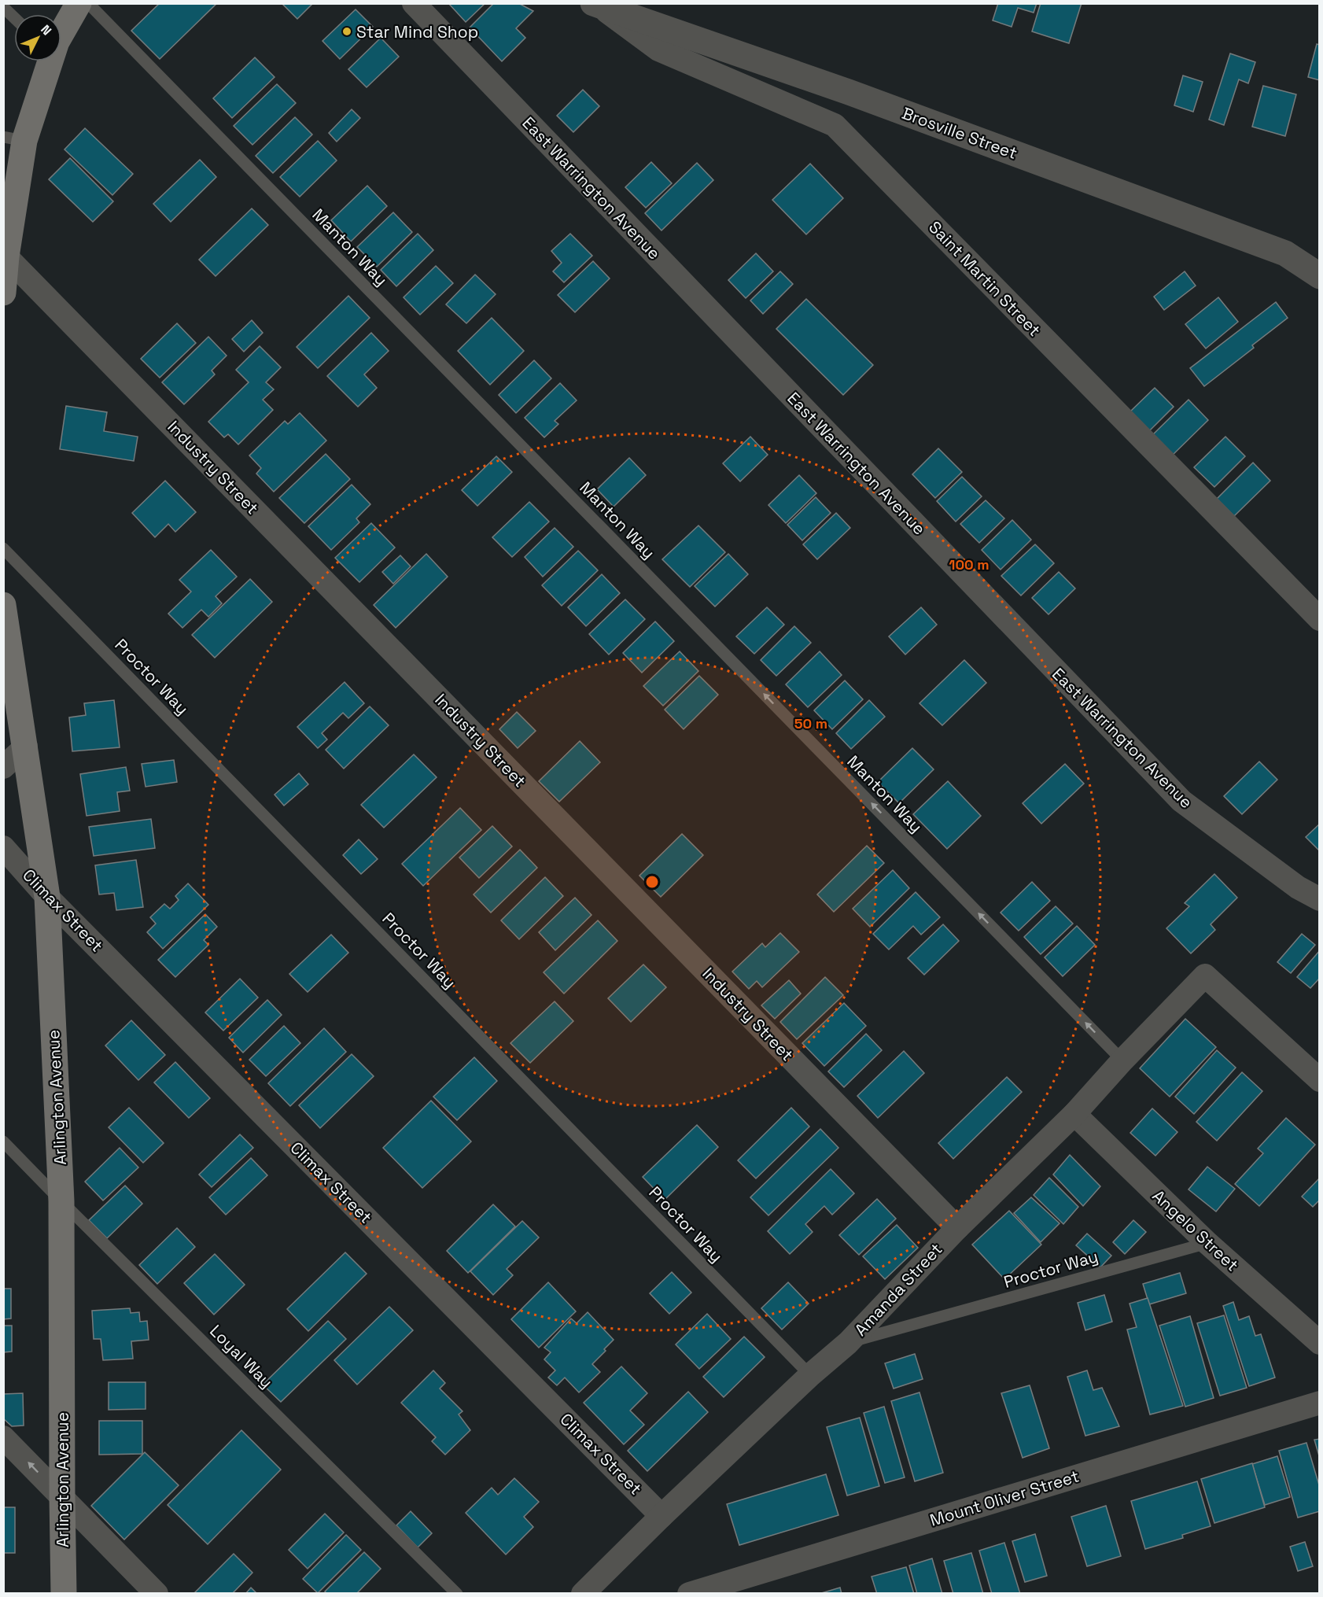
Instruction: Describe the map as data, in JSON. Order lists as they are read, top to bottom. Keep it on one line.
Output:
{"streets":{"main road":["Arlington Avenue"],"street":["Brosville Street","East Warrington Avenue","Saint Martin Street","Industry Street","Climax Street","Angelo Street","Amanda Street","Mount Oliver Street"],"lane":["Manton Way","Proctor Way","Loyal Way"]},"crossings":[["Brosville Street","Saint Martin Street"],["Manton Way","Amanda Street"],["Industry Street","Amanda Street"],["Proctor Way","Angelo Street"],["Proctor Way","Amanda Street"],["Climax Street","Arlington Avenue"],["Climax Street","Amanda Street"],["Arlington Avenue","Loyal Way"],["Angelo Street","Amanda Street"]],"one_way":["Manton Way"],"places":["Star Mind Shop"],"north":"top right","rings":["100 m","50 m"]}
